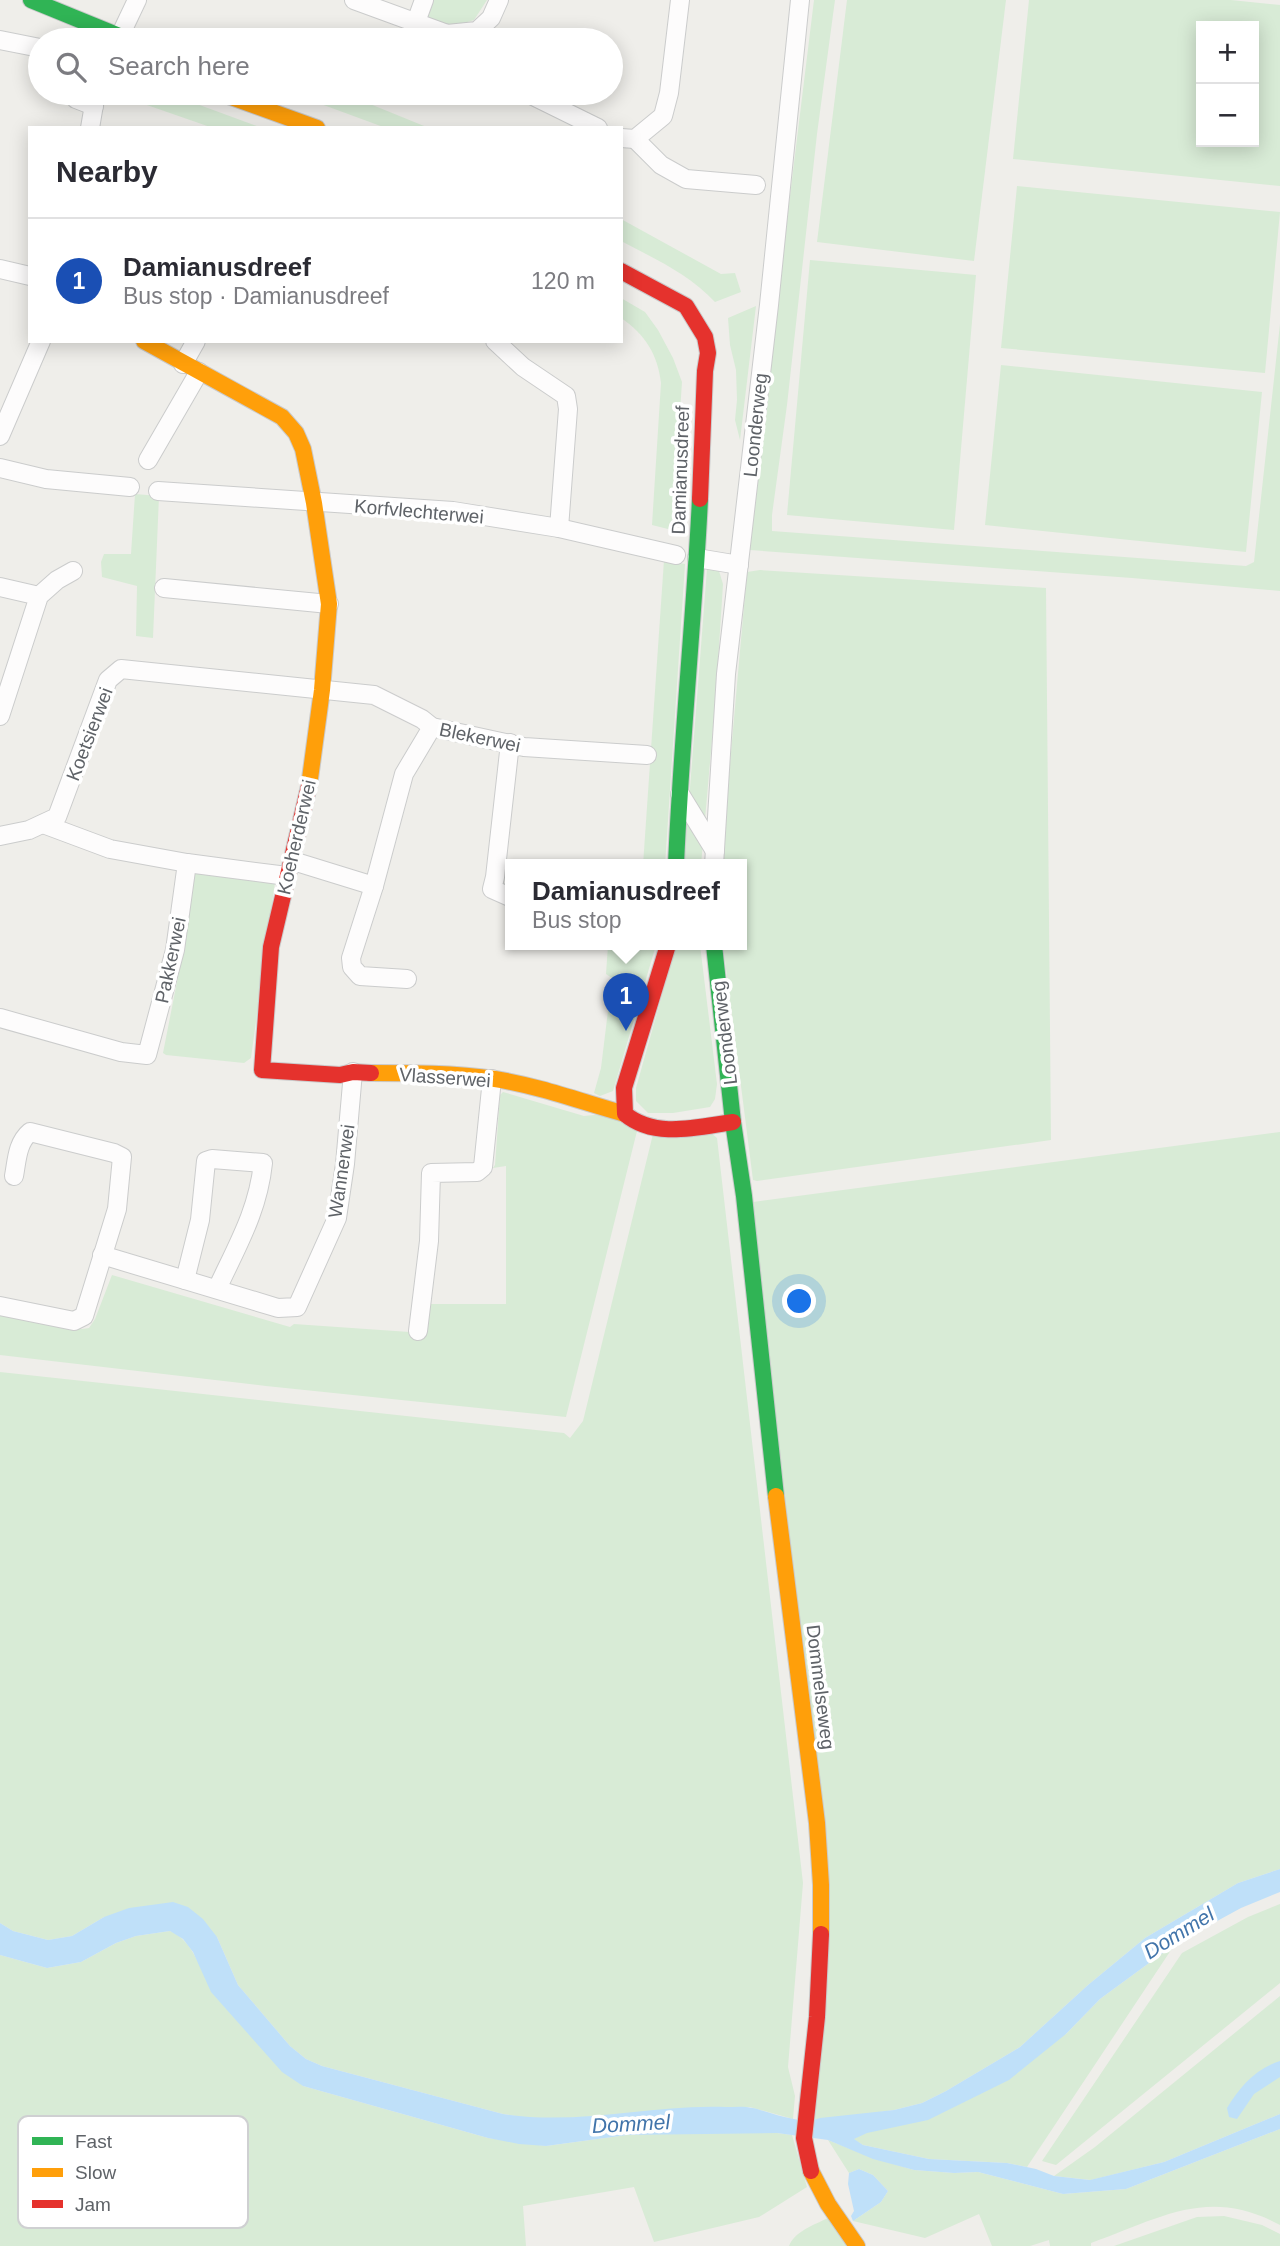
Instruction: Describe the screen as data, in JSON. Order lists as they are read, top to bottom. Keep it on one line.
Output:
{"streets":{"street":["Loonderweg","Damianusdreef","Korfvlechterwei","Koetsierwei","Blekerwei","Koeherderwei","Pakkerwei","Vlasserwei","Wannerwei","Dommelseweg"]},"crossings":[["Loonderweg","Damianusdreef"],["Loonderweg","Dommelseweg"],["Korfvlechterwei","Koeherderwei"],["Koetsierwei","Blekerwei"],["Koetsierwei","Koeherderwei"],["Blekerwei","Koeherderwei"],["Koeherderwei","Vlasserwei"],["Vlasserwei","Wannerwei"]],"water":["Dommel"],"legend":["Fast","Slow","Jam"],"page":{"map_buttons":["+","−"],"search":"Search here","heading":"Nearby","list":[{"mark":"1","name":"Damianusdreef","note":"Bus stop · Damianusdreef","value":"120 m"}],"popup":["Damianusdreef","Bus stop"],"pins":"1"}}
